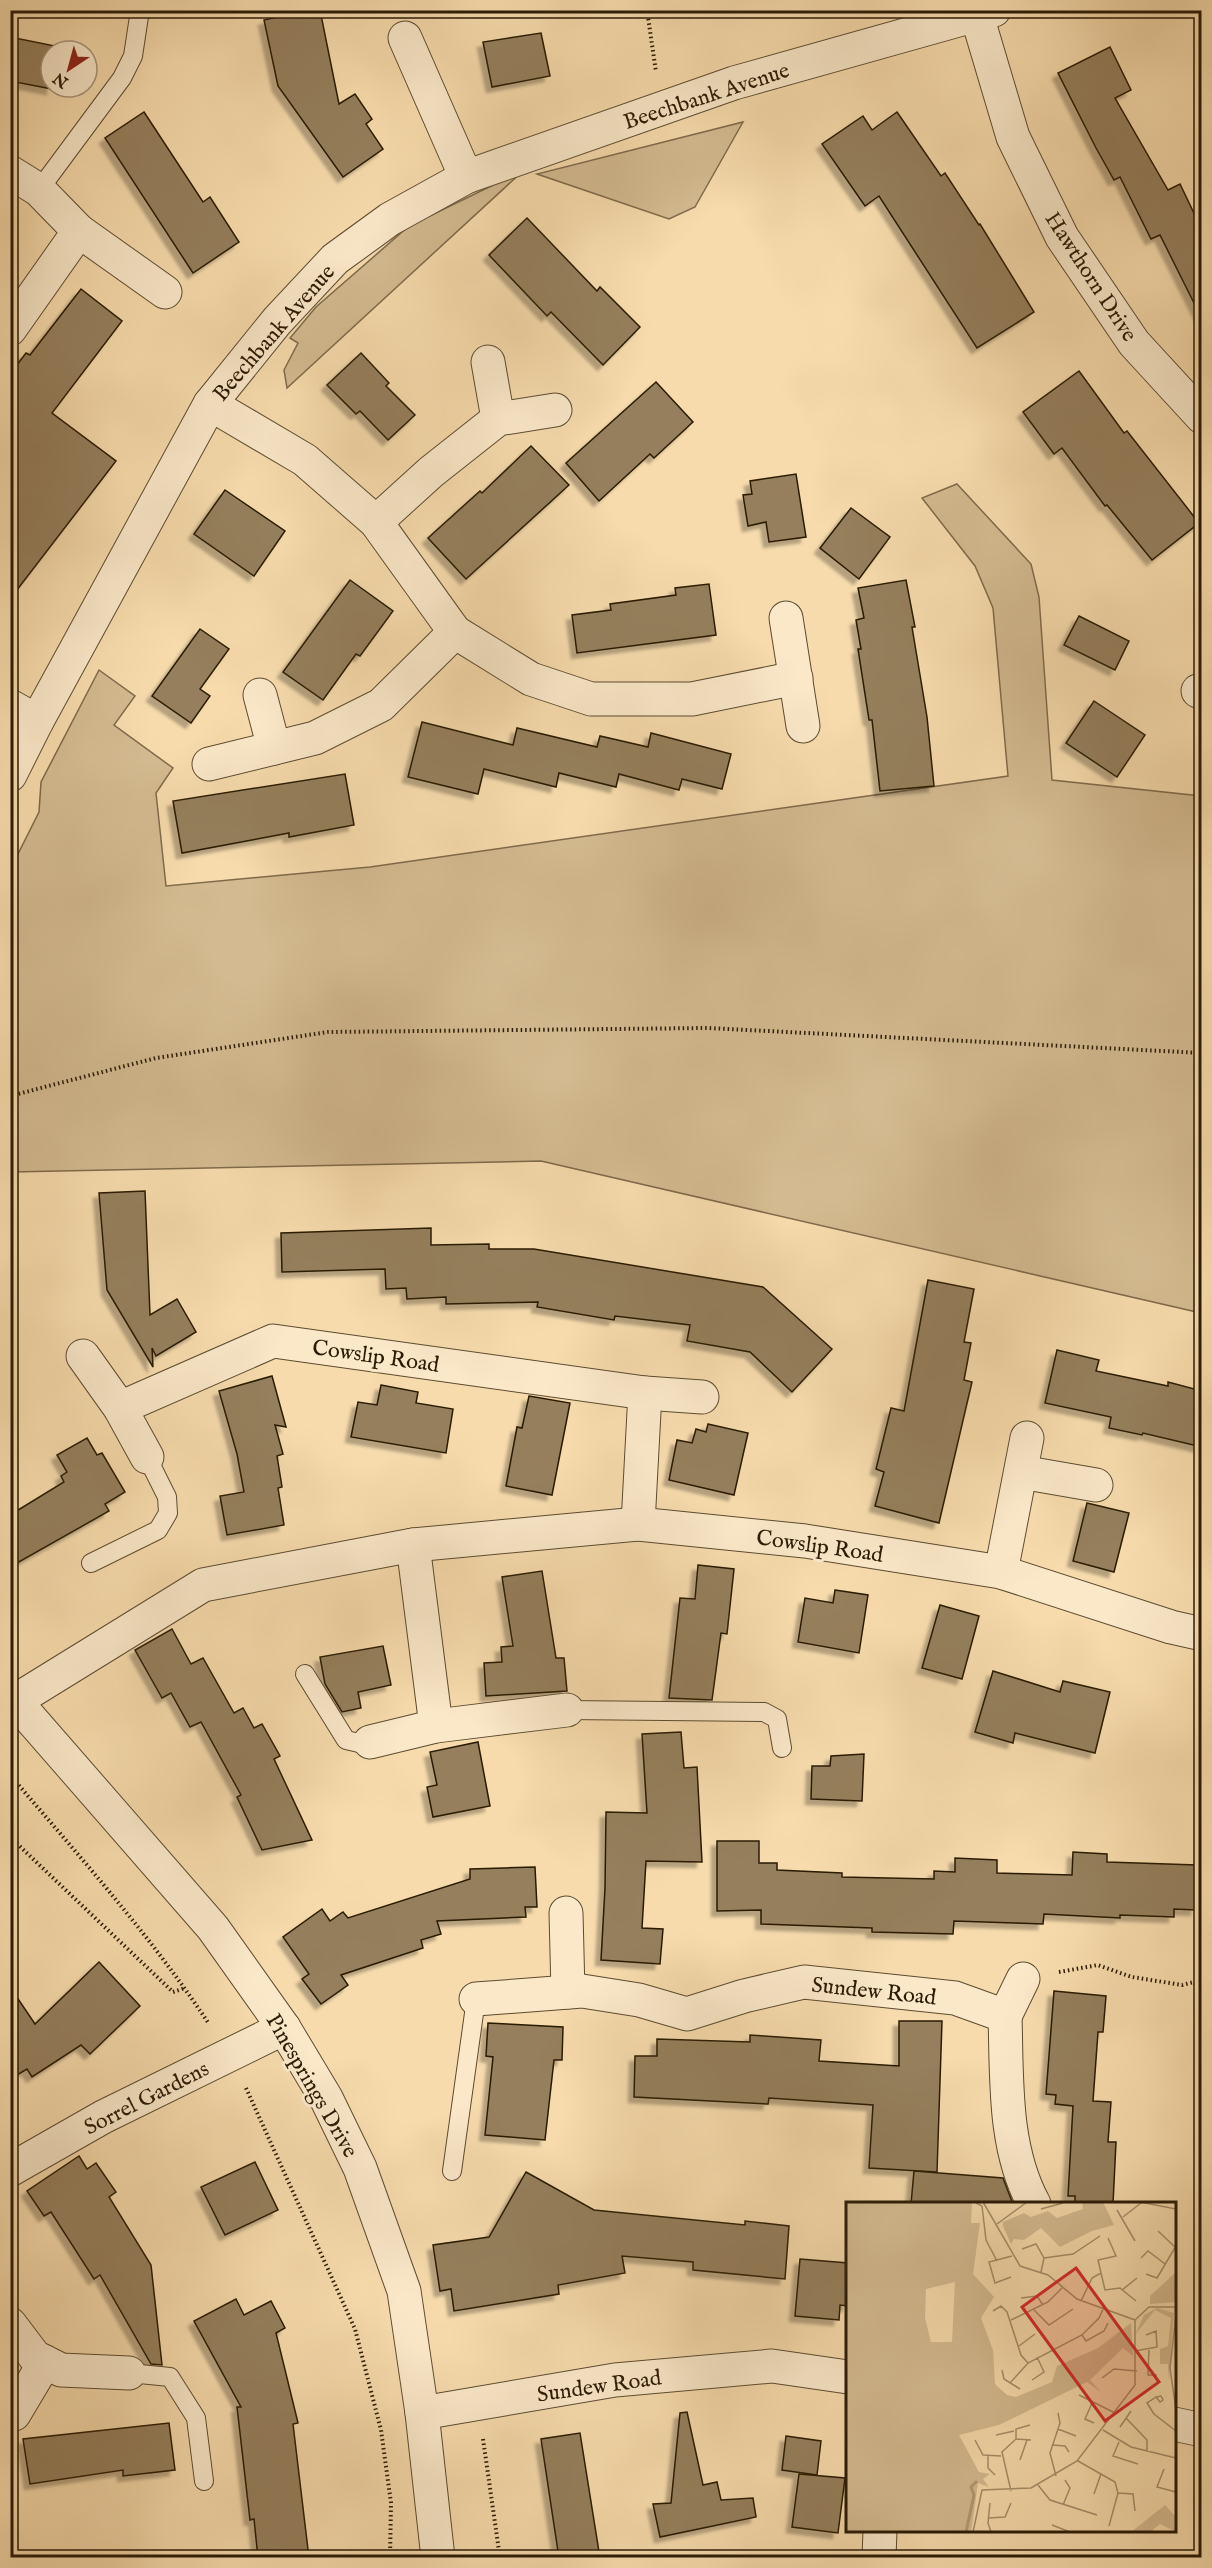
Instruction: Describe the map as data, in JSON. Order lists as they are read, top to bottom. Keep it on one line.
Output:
{"streets":{"street":["Beechbank Avenue","Hawthorn Drive","Cowslip Road","Sundew Road","Pinesprings Drive","Sorrel Gardens"]},"crossings":[["Beechbank Avenue","Hawthorn Drive"],["Cowslip Road","Pinesprings Drive"],["Sundew Road","Pinesprings Drive"],["Pinesprings Drive","Sorrel Gardens"]],"north":"bottom left"}
